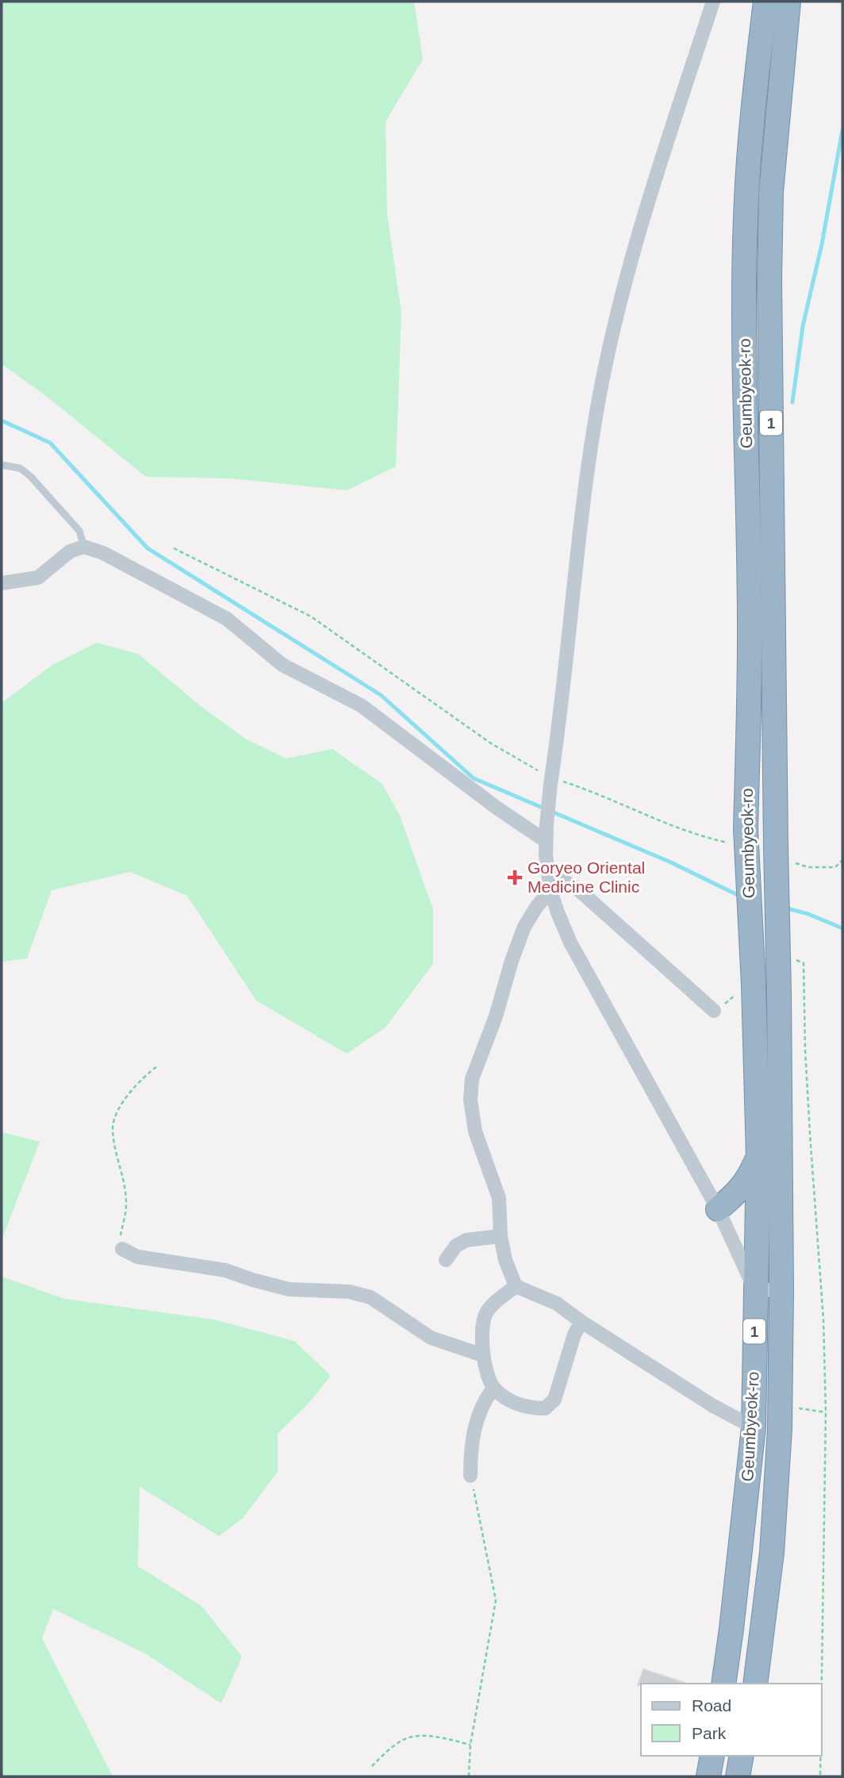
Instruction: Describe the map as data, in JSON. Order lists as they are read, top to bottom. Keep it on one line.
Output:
{"streets":{"highway":["Geumbyeok-ro","1"]},"places":{"health":["Goryeo Oriental Medicine Clinic"]},"legend":["Road","Park"]}
